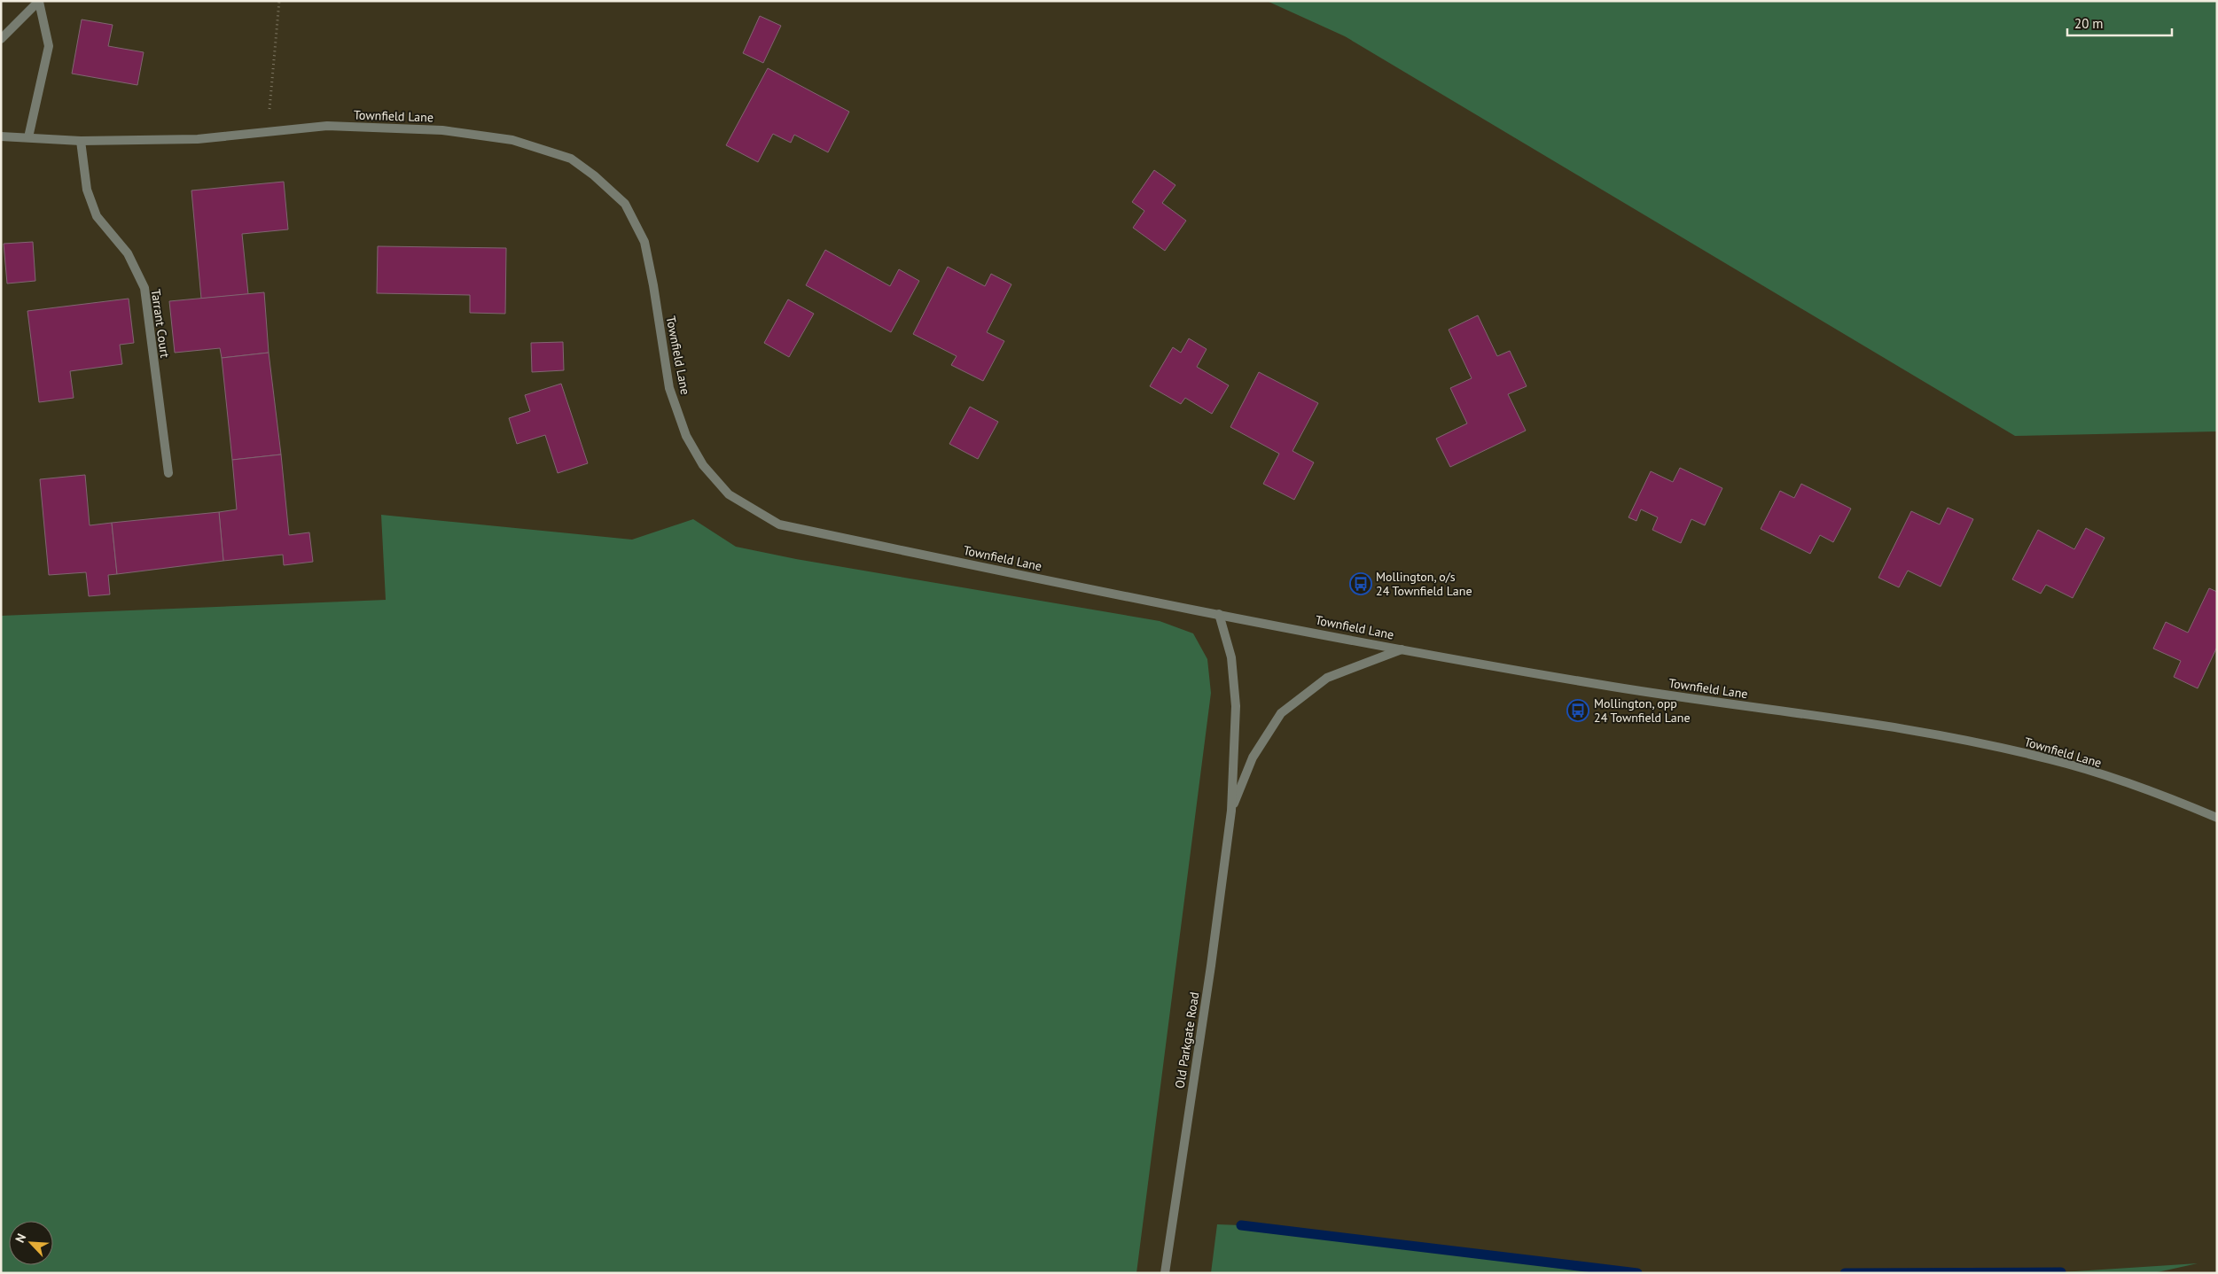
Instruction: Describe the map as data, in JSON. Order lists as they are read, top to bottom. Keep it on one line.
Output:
{"streets":{"street":["Townfield Lane","Tarrant Court","Old Parkgate Road"]},"crossings":[["Townfield Lane","Tarrant Court"],["Townfield Lane","Old Parkgate Road"]],"places":{"bus stop":["Mollington, o/s 24 Townfield Lane","Mollington, opp 24 Townfield Lane"]},"scale_bar":"20 m","north":"top left"}
